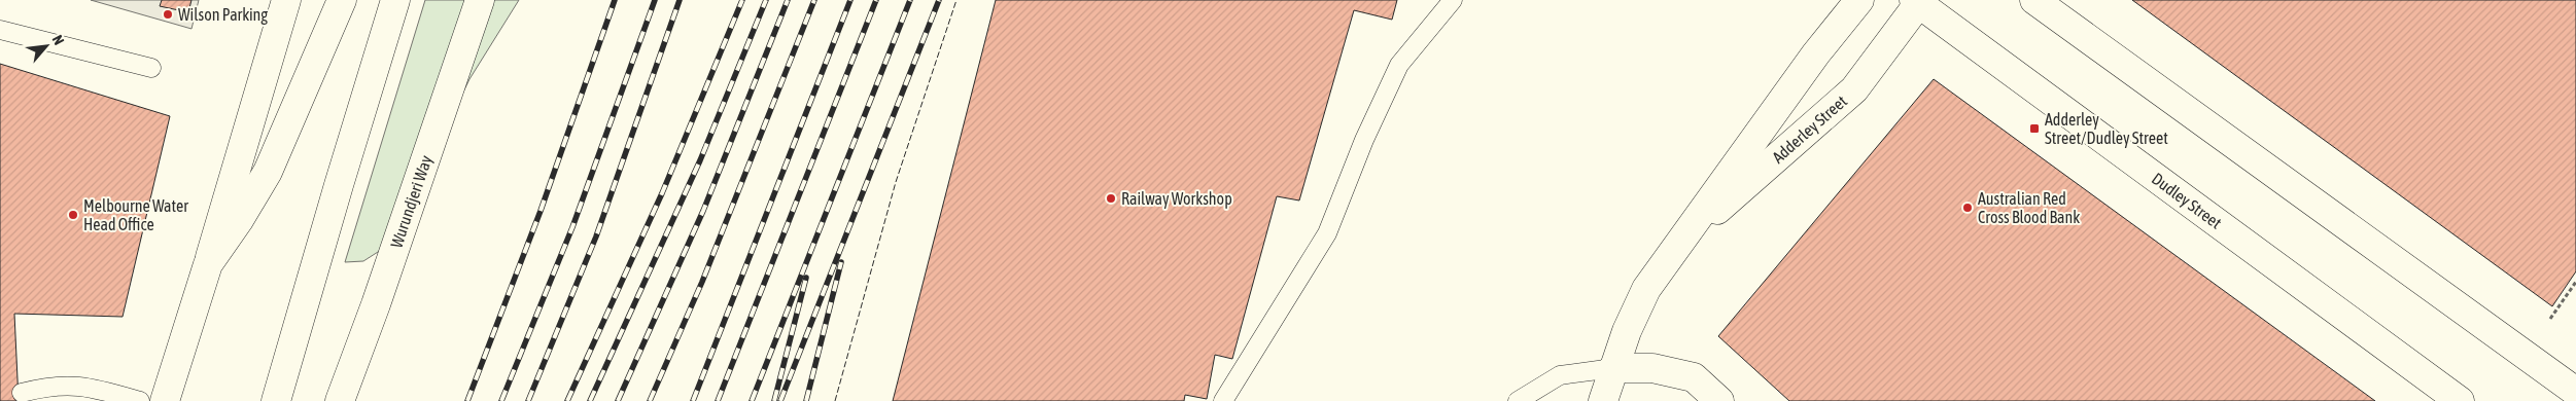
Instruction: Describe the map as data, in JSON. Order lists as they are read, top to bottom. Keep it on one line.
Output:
{"streets":{"main road":["Adderley Street","Dudley Street","Wurundjeri Way"]},"crossings":[["Adderley Street","Dudley Street"]],"places":{"other":["Wilson Parking","Railway Workshop","Australian Red Cross Blood Bank","Melbourne Water Head Office"],"transit":["Adderley Street/Dudley Street"]},"north":"top right"}
